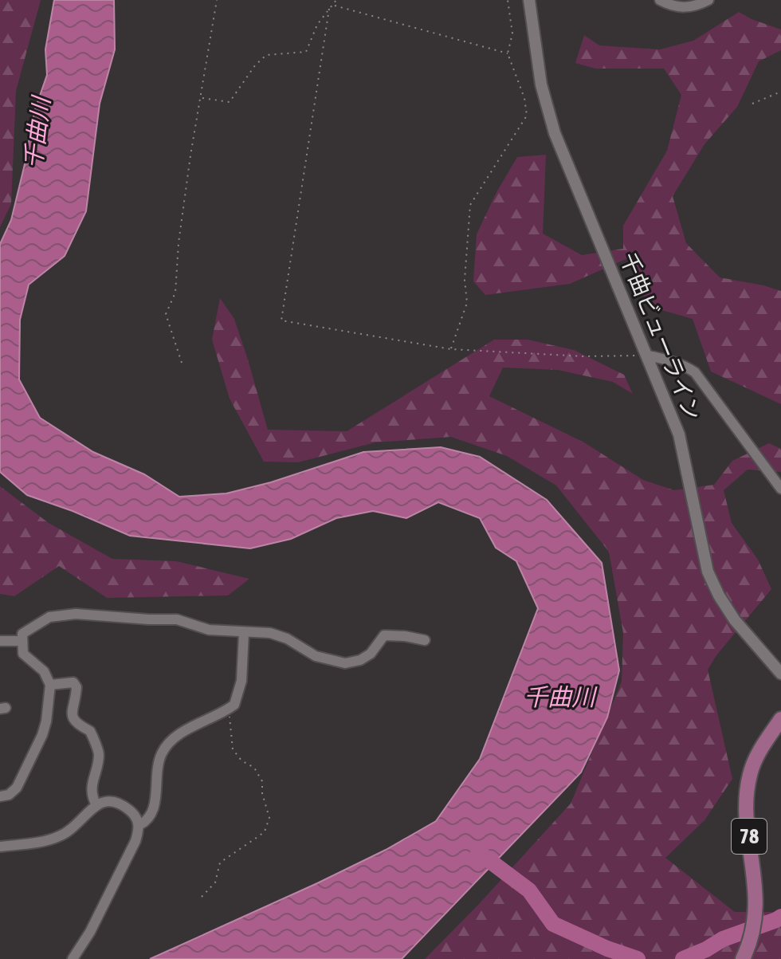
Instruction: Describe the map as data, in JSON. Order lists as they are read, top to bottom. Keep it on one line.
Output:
{"streets":{"main road":["78"],"street":["千曲ビューライン"]},"water":["千曲川"]}
